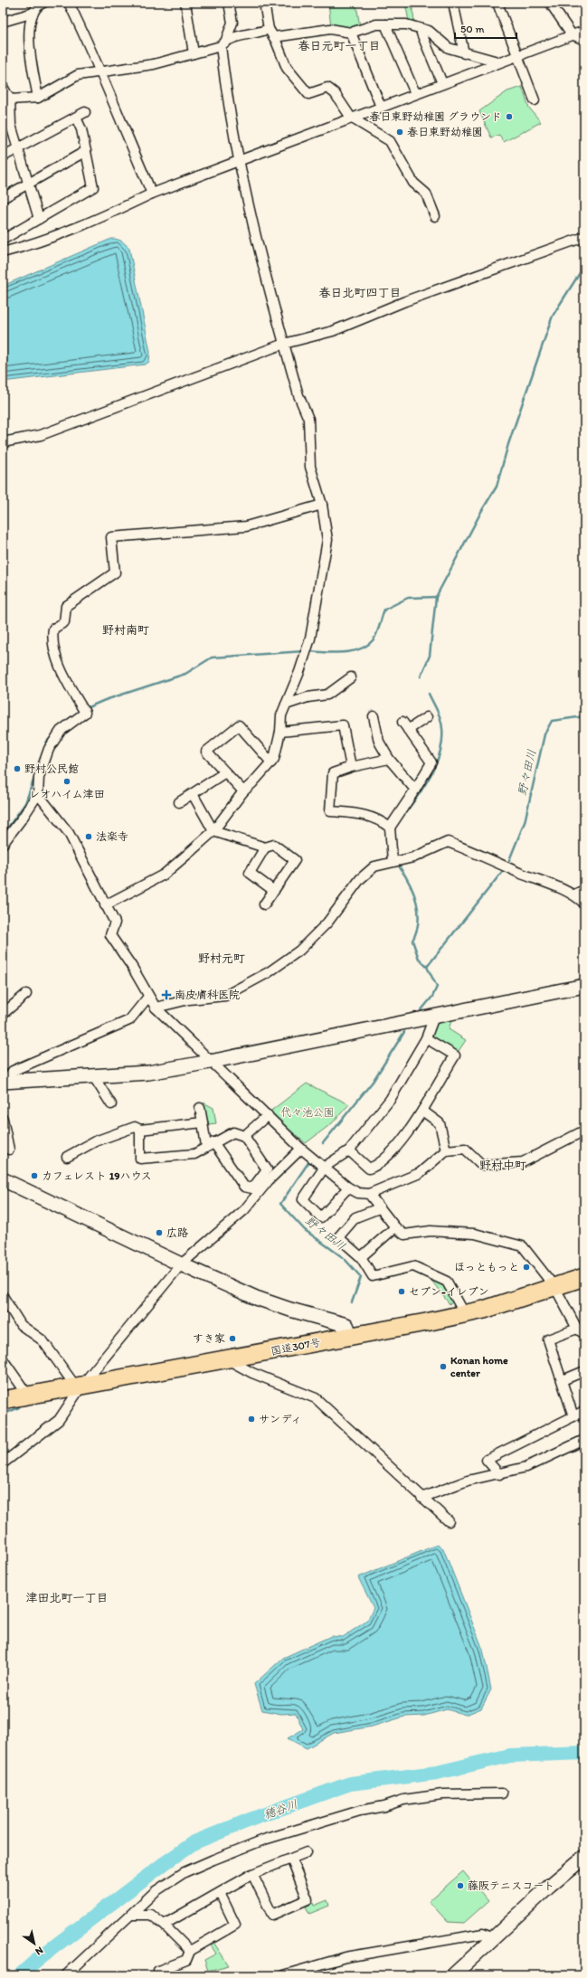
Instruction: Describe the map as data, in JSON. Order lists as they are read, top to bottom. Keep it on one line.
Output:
{"streets":{"highway":["国道307号"]},"districts":["春日元町一丁目","春日北町四丁目","野村南町","野村元町","野村中町","津田北町一丁目"],"water":["野々田川","穂谷川"],"parks":["代々池公園"],"places":{"other":["春日東野幼稚園 グラウンド","春日東野幼稚園","野村公民館","レオハイム津田","法楽寺","カフェレスト 19ハウス","広路","ほっともっと","セブン-イレブン","すき家","Konan home center","サンディ","藤阪テニスコート"],"health":["南皮膚科医院"]},"scale_bar":"50 m","north":"bottom right"}
